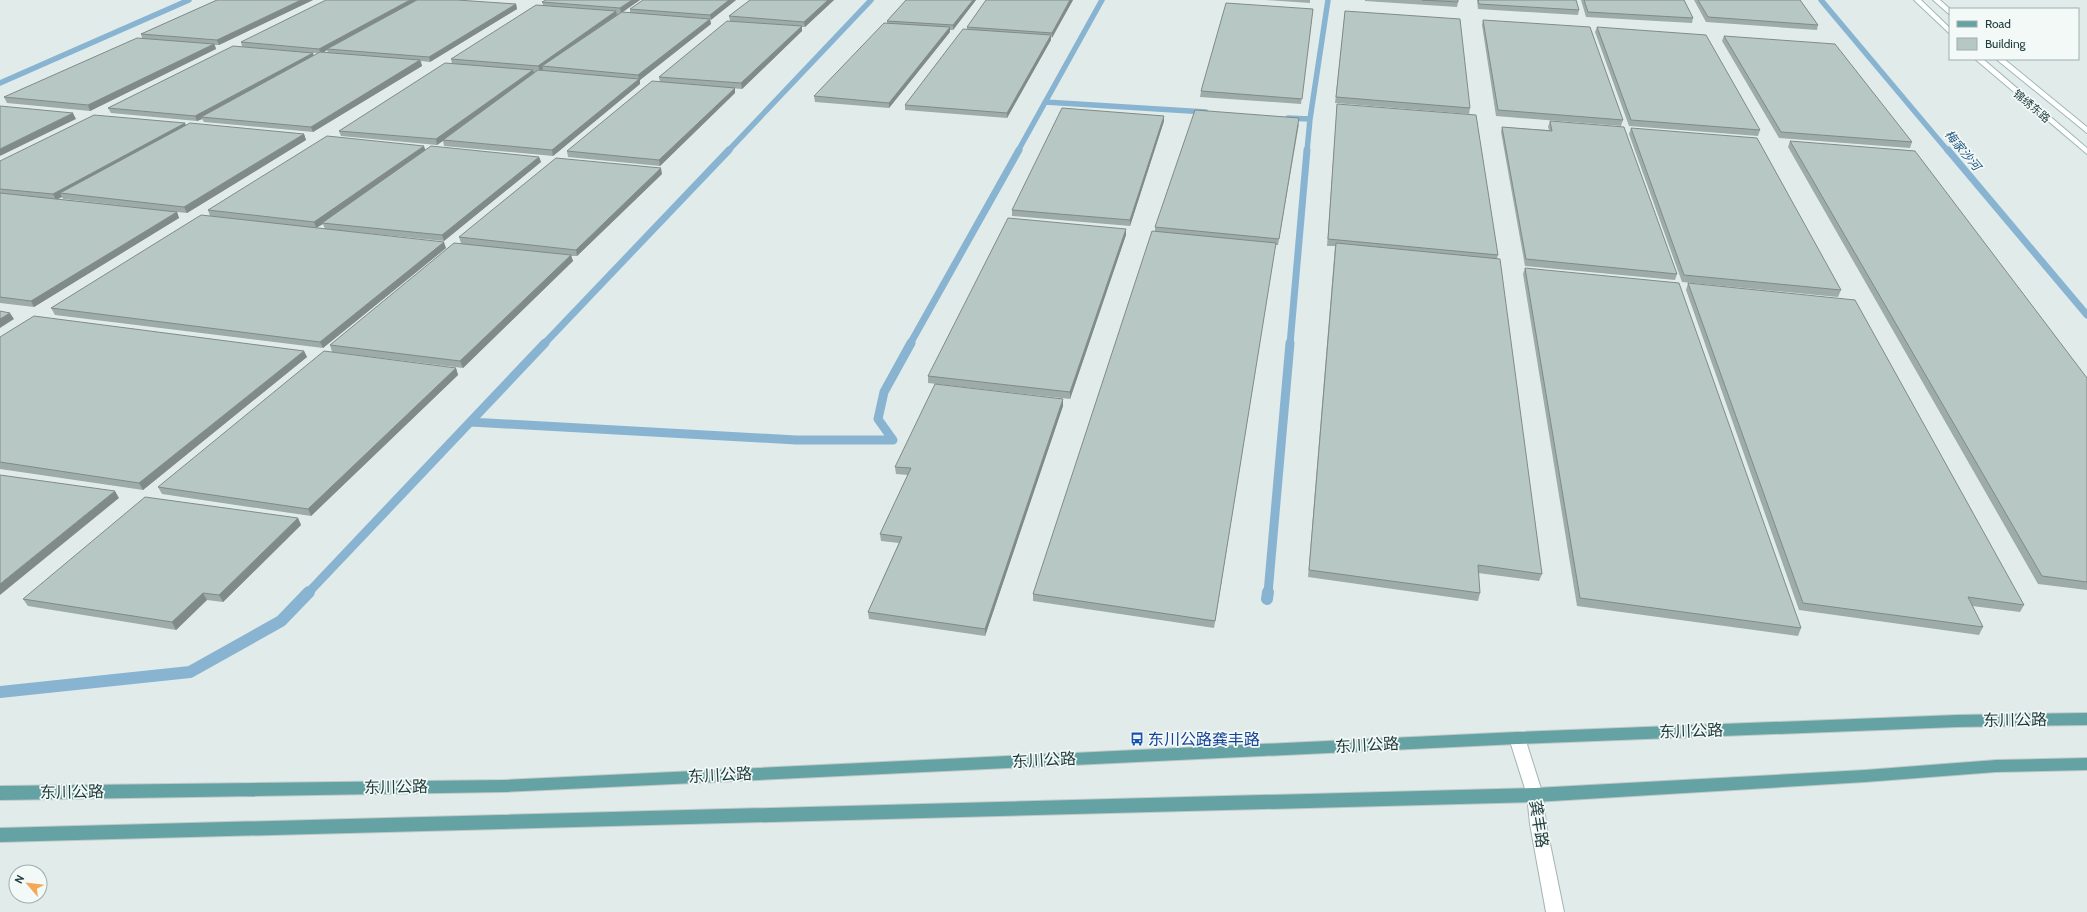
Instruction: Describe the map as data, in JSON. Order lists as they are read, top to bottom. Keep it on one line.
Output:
{"streets":{"main road":["锦绣东路","东川公路","龚丰路"]},"crossings":[["东川公路","龚丰路"]],"water":["梅家沙河"],"places":{"bus stop":["东川公路龚丰路"]},"legend":["Road","Building"],"north":"top left"}
